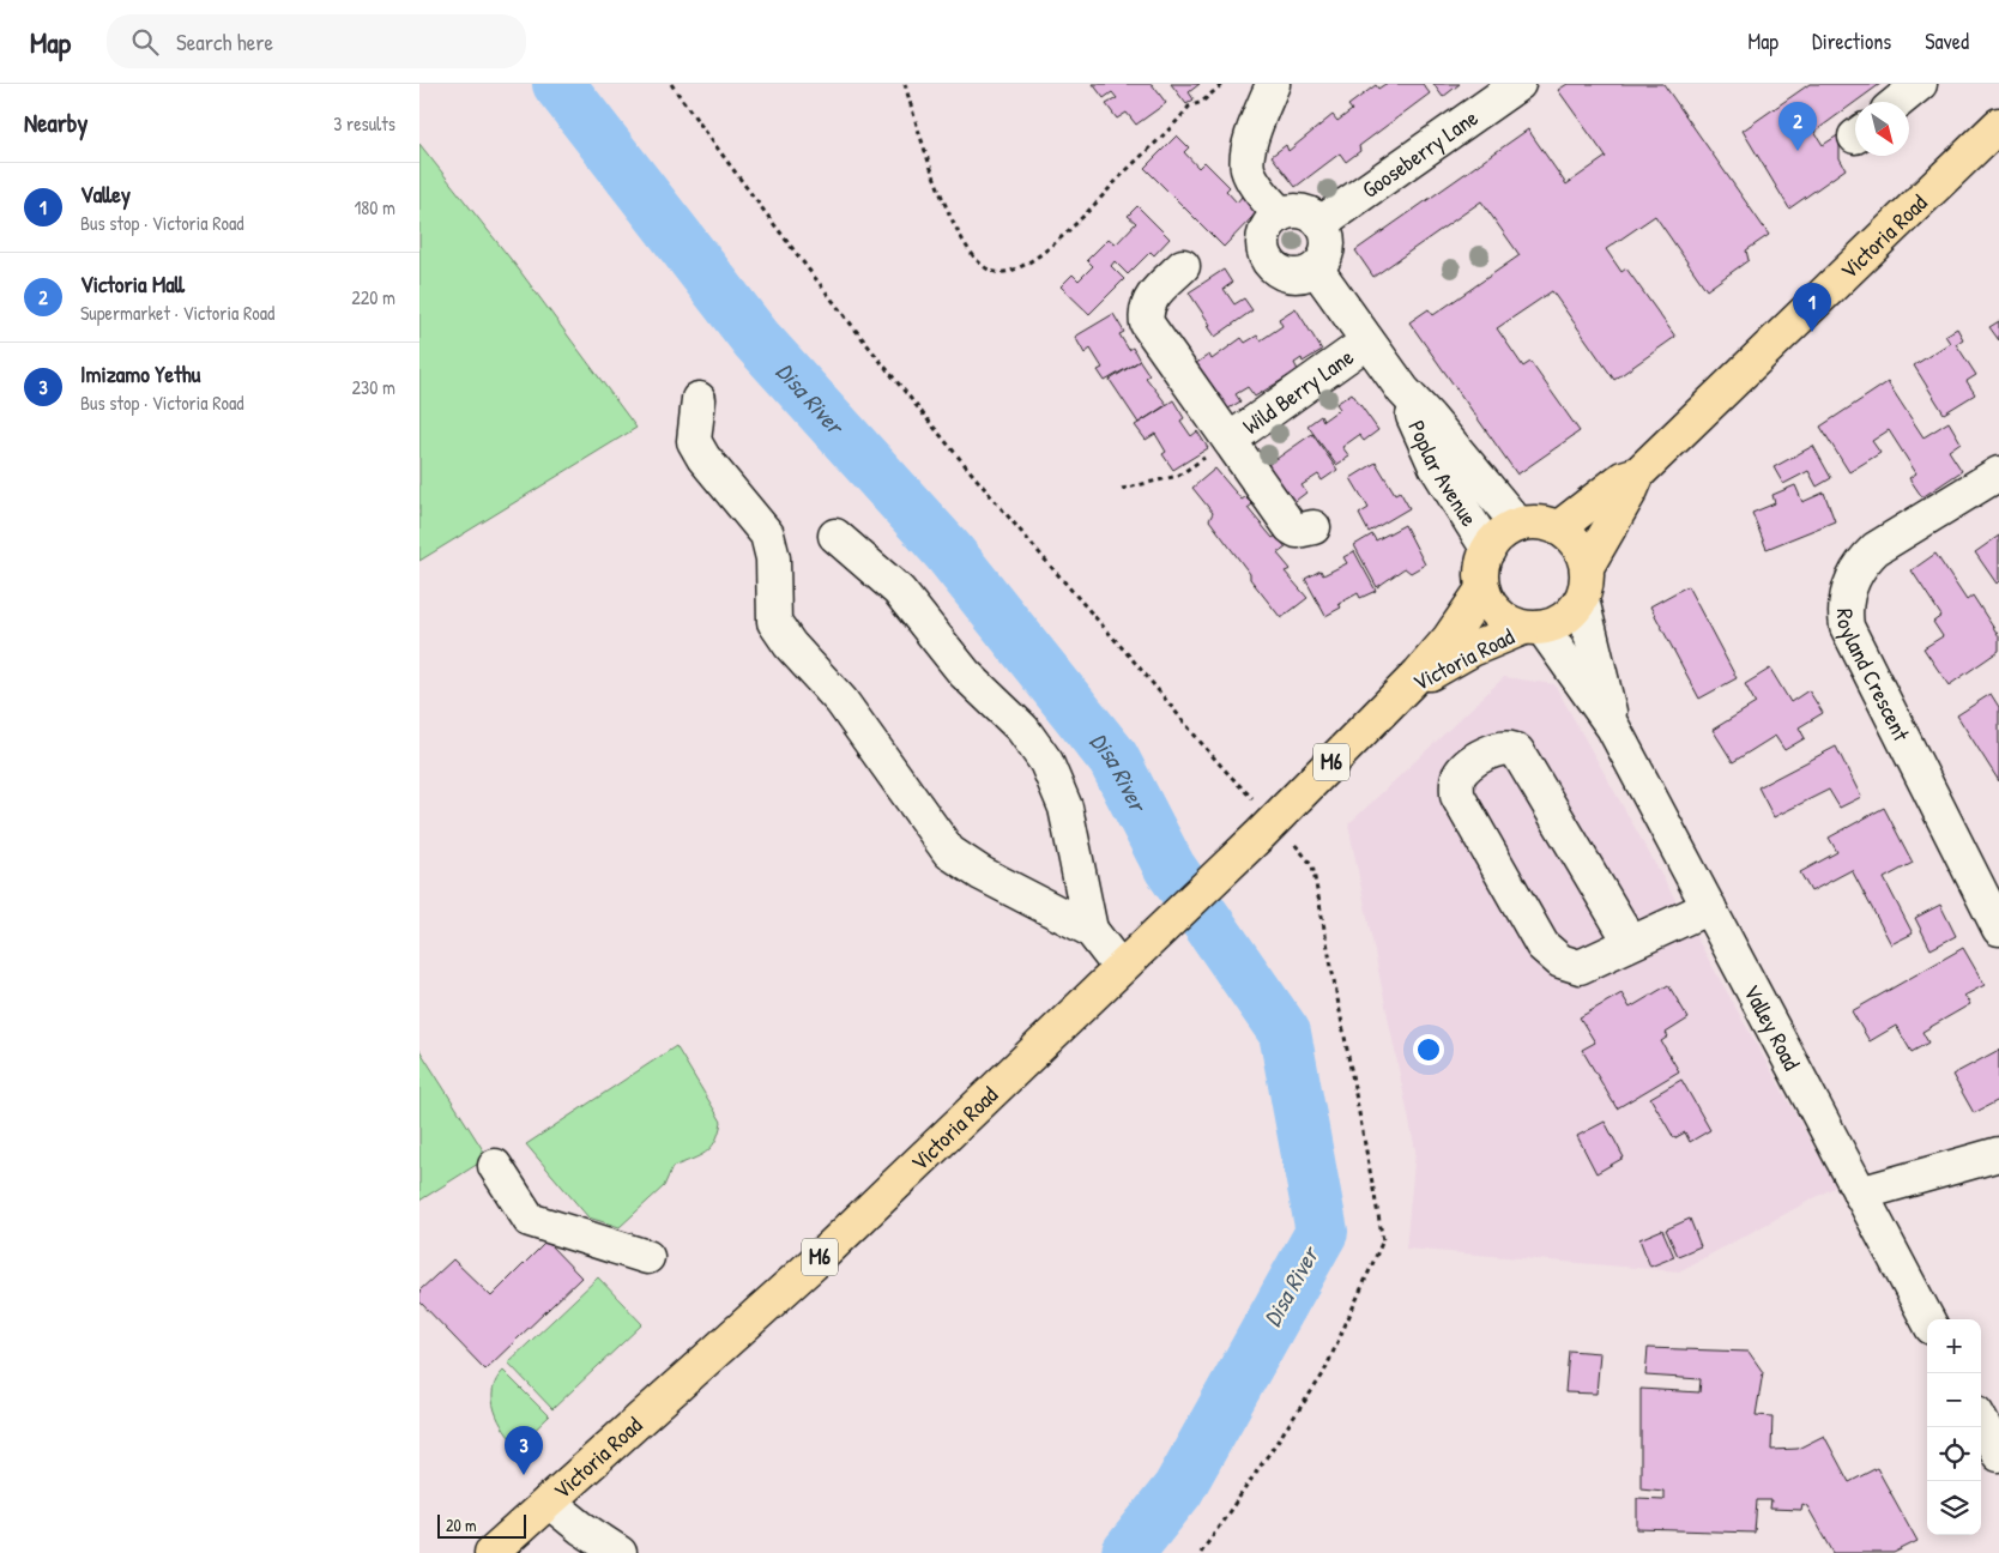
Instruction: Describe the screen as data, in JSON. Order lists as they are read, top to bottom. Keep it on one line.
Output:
{"streets":{"main road":["Victoria Road","M6"],"street":["Gooseberry Lane","Wild Berry Lane","Poplar Avenue","Royland Crescent","Valley Road"]},"crossings":[["Gooseberry Lane","Poplar Avenue"],["Victoria Road","Poplar Avenue"],["Victoria Road","Valley Road"],["Wild Berry Lane","Poplar Avenue"],["Poplar Avenue","Valley Road"]],"water":["Disa River"],"scale_bar":"20 m","north":"bottom right","page":{"header":"Map","search":"Search here","nav":["Map","Directions","Saved"],"heading":["Nearby","3 results"],"pins":["2","1","3"],"list":[{"mark":"1","name":"Valley","note":"Bus stop · Victoria Road","value":"180 m"},{"mark":"2","name":"Victoria Mall","note":"Supermarket · Victoria Road","value":"220 m"},{"mark":"3","name":"Imizamo Yethu","note":"Bus stop · Victoria Road","value":"230 m"}],"map_buttons":["+","−"],"scale":"20 m"}}
